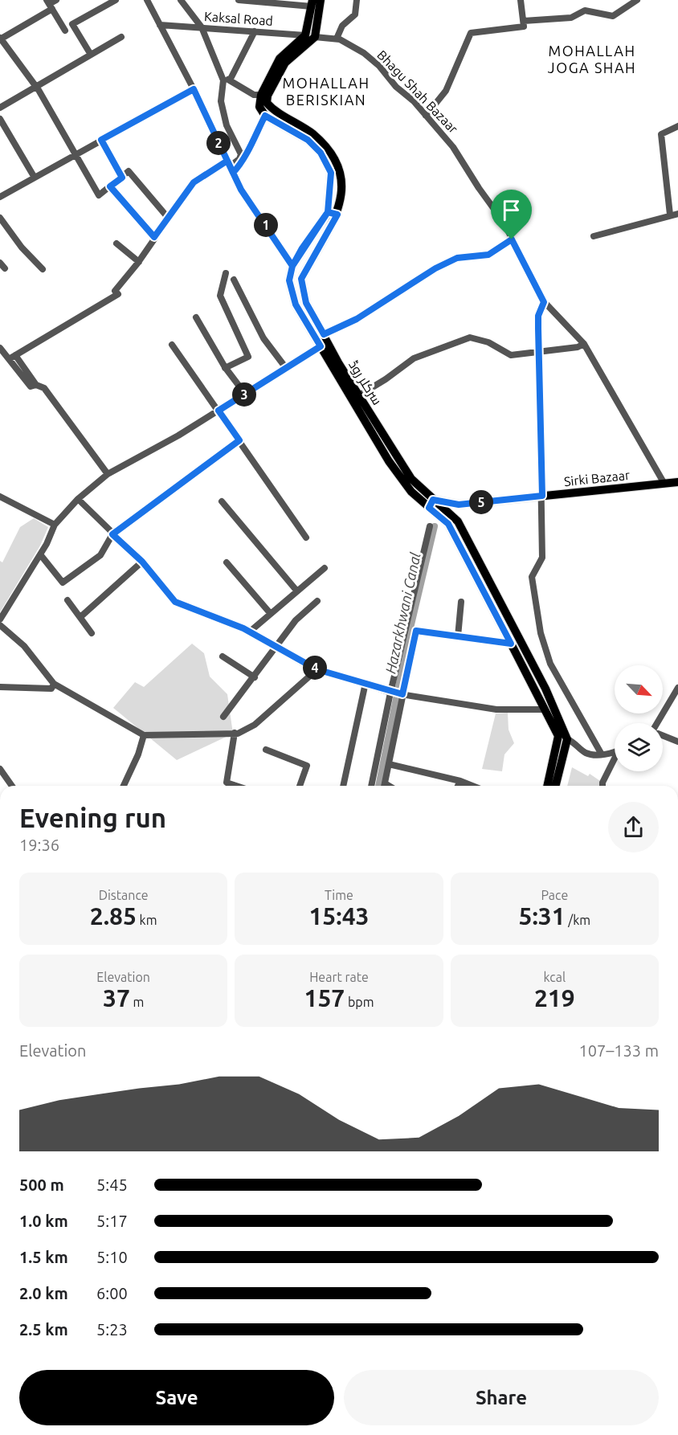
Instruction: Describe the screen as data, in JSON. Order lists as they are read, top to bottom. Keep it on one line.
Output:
{"streets":{"main road":["Kaksal Road","سرکلر روڈ","Sirki Bazaar"],"street":["Bhagu Shah Bazaar"]},"crossings":[["Kaksal Road","Bhagu Shah Bazaar"],["Bhagu Shah Bazaar","Sirki Bazaar"],["سرکلر روڈ","Sirki Bazaar"]],"districts":["MOHALLAH JOGA SHAH","MOHALLAH BERISKIAN"],"water":["Hazarkhwani Canal"],"north":"bottom right","page":{"pins":["2","1","3","5","4"],"heading":["Evening run","19:36"],"stats":[["Distance","2.85 km"],["Time","15:43"],["Pace","5:31 /km"],["Elevation","37 m"],["Heart rate","157 bpm"],["kcal","219"]],"chart":["Elevation","107–133 m"],"list":[{"name":"500 m","note":"5:45"},{"name":"1.0 km","note":"5:17"},{"name":"1.5 km","note":"5:10"},{"name":"2.0 km","note":"6:00"},{"name":"2.5 km","note":"5:23"}],"buttons":["Save","Share"]}}
